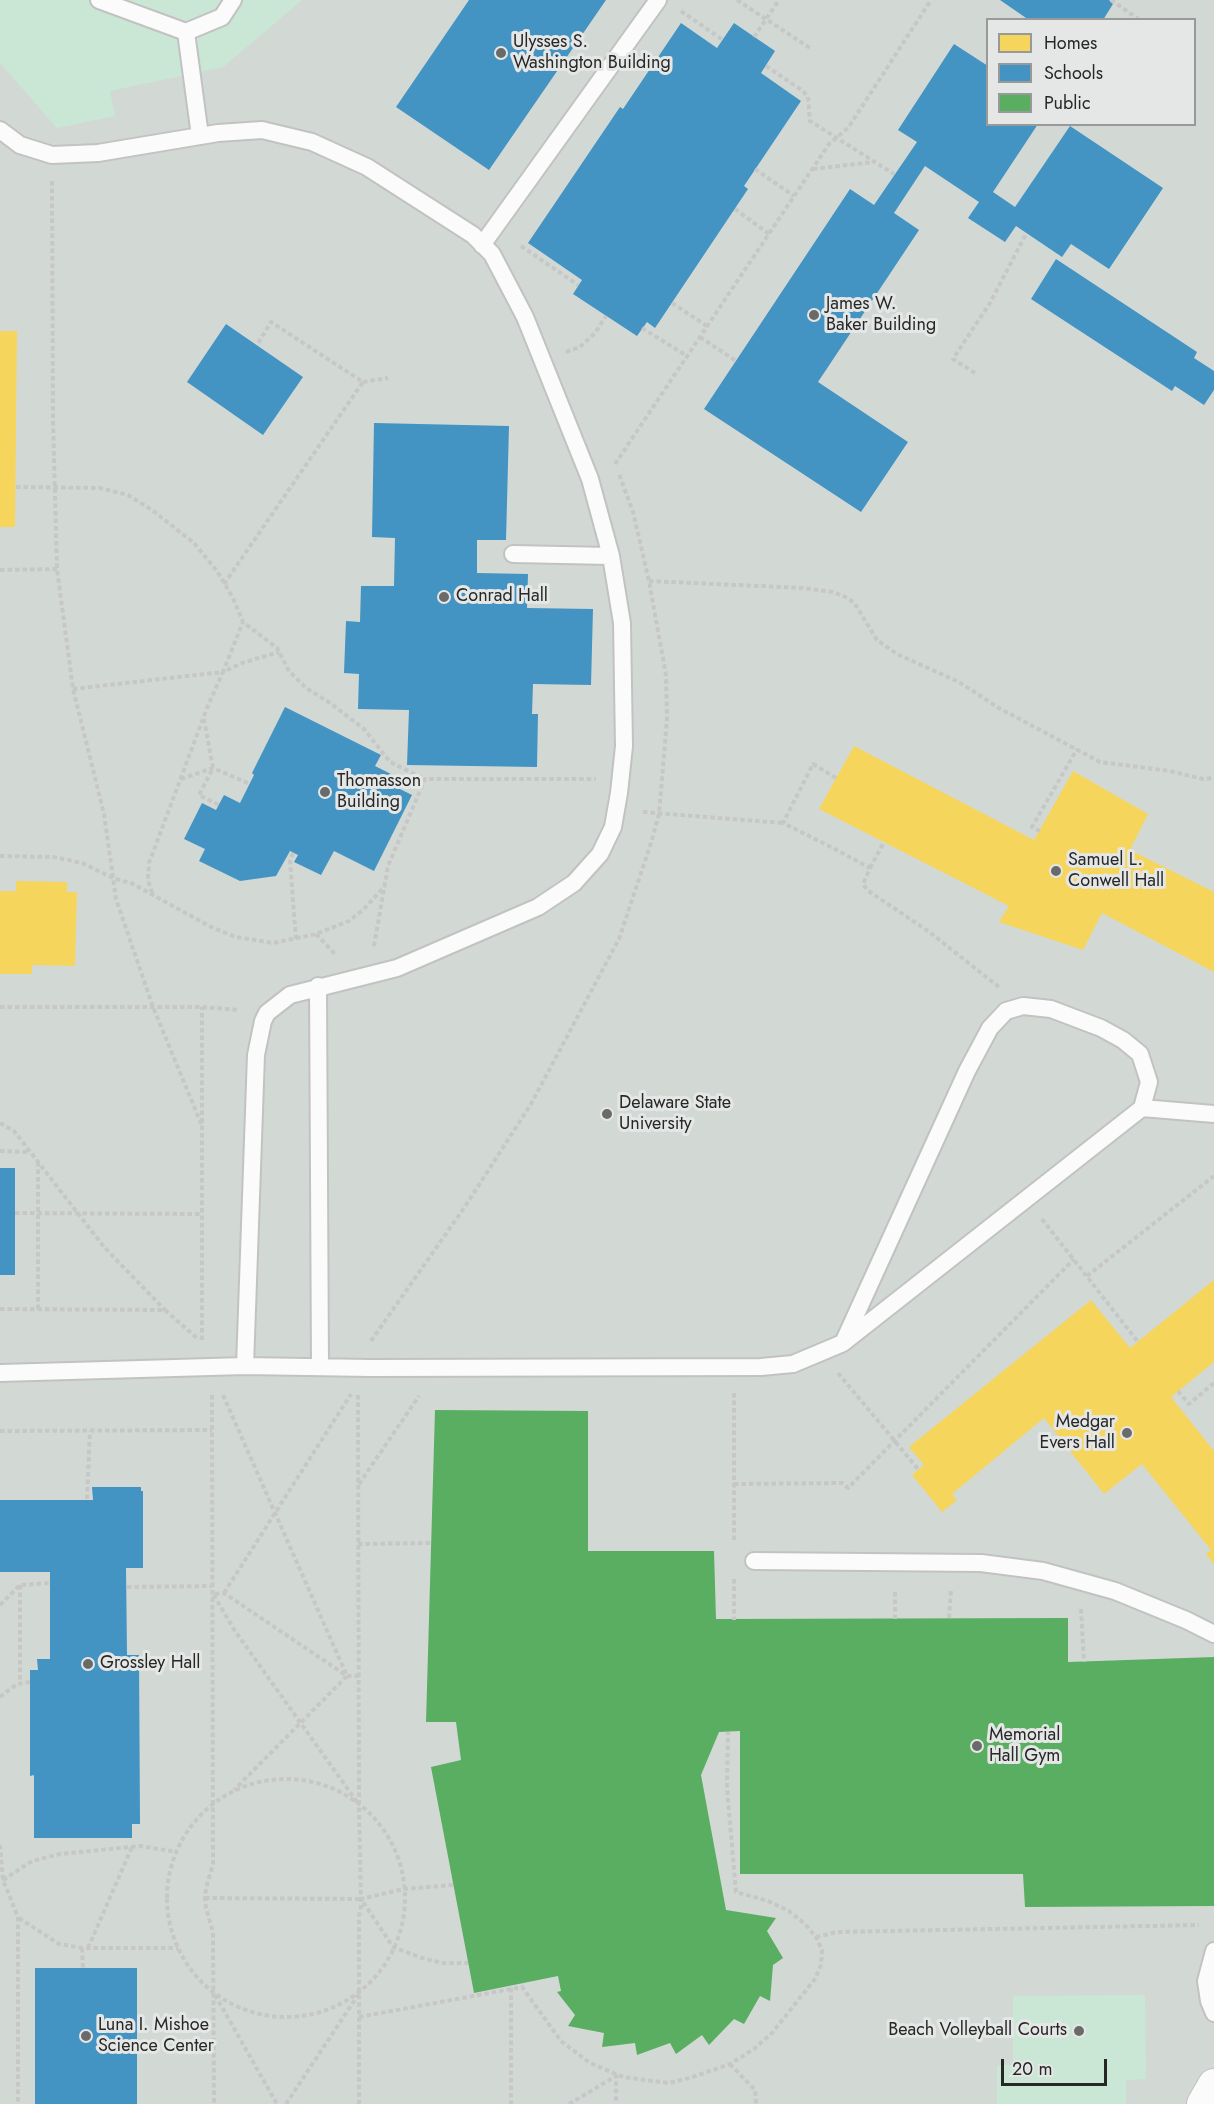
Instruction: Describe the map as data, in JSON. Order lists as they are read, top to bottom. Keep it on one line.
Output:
{"places":["Ulysses S. Washington Building","James W. Baker Building","Conrad Hall","Thomasson Building","Samuel L. Conwell Hall","Delaware State University","Medgar Evers Hall","Grossley Hall","Memorial Hall Gym","Beach Volleyball Courts","Luna I. Mishoe Science Center"],"legend":["Homes","Schools","Public"],"scale_bar":"20 m"}
